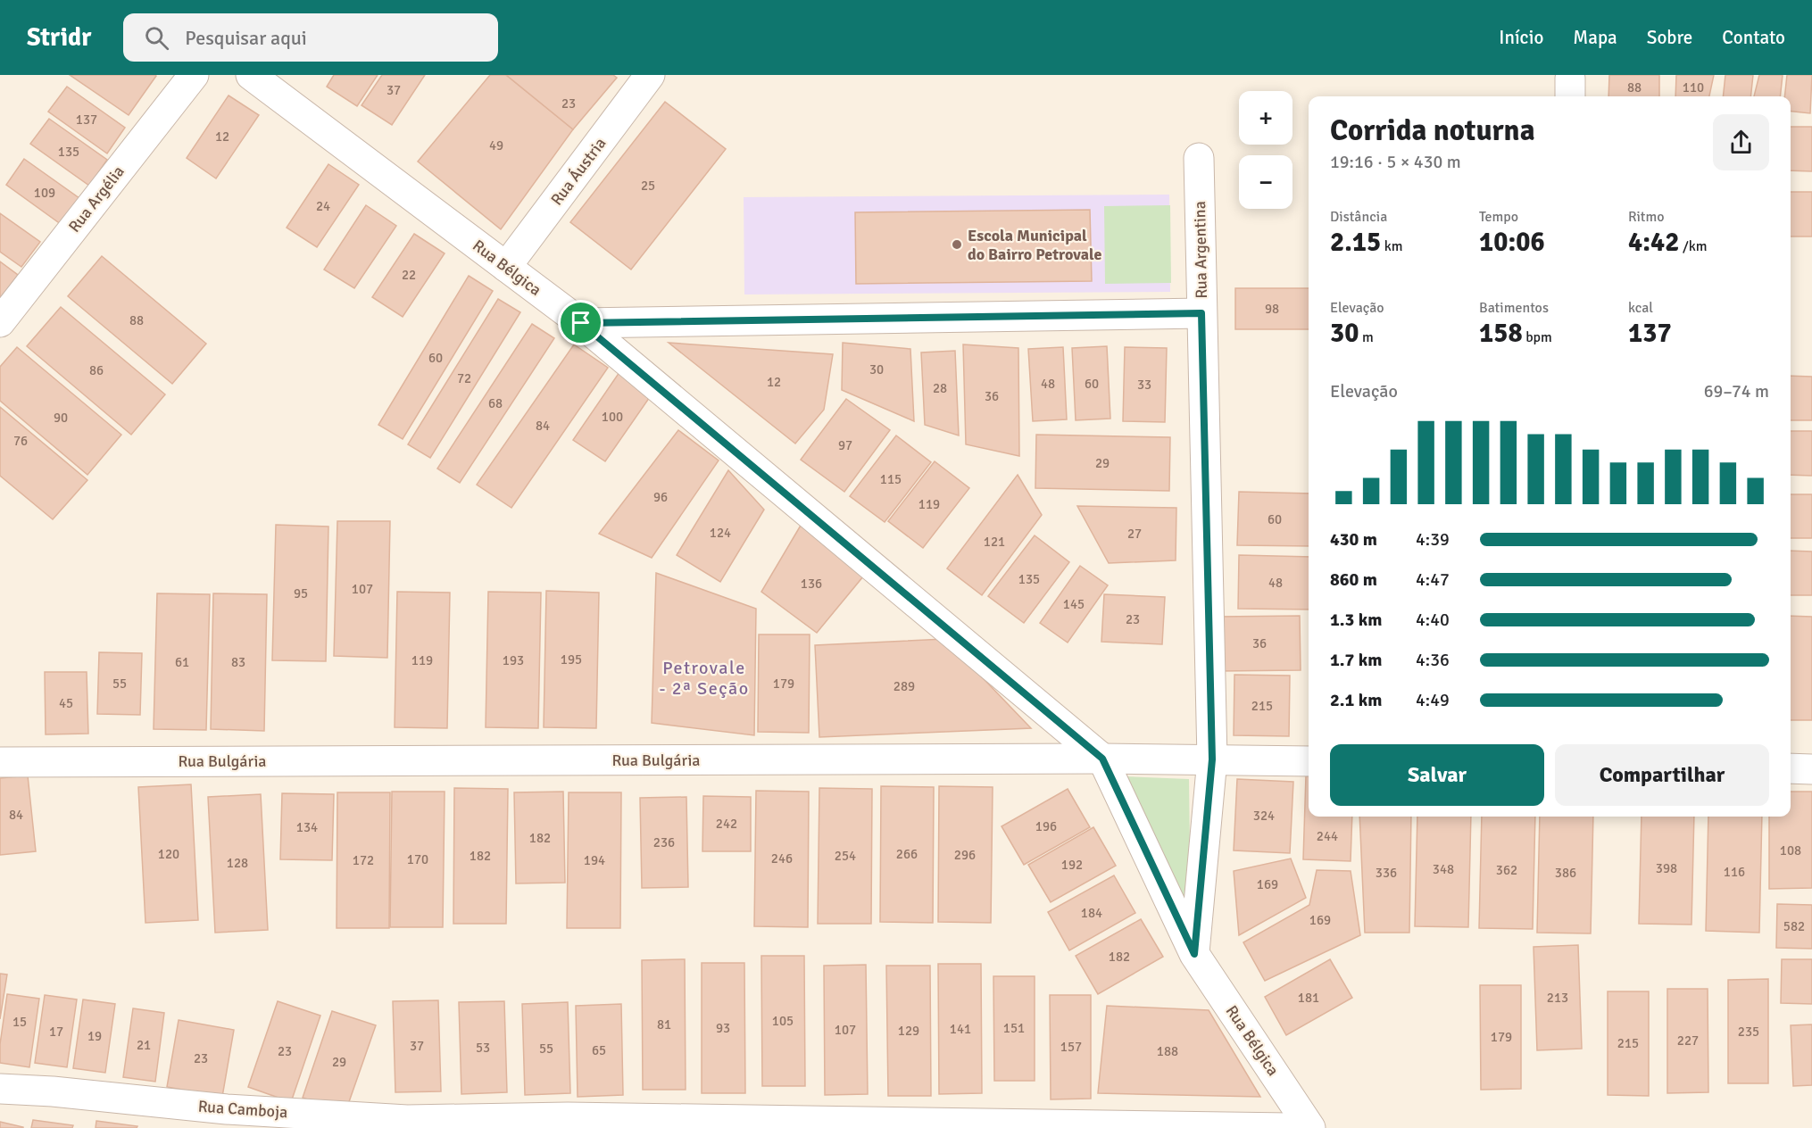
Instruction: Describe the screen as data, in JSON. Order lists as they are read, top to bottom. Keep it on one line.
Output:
{"streets":{"street":["Rua Áustria","Rua Argélia","Rua Argentina","Rua Bélgica","Rua Bulgária","Rua Camboja"]},"crossings":[["Rua Áustria","Rua Bélgica"],["Rua Argentina","Rua Bélgica"],["Rua Argentina","Rua Bulgária"],["Rua Bélgica","Rua Bulgária"]],"districts":["Petrovale - 2ª Seção"],"places":["Escola Municipal do Bairro Petrovale"],"house_numbers":["88","110","37","23","137","12","49","135","25","109","24","22","98","88","60","30","86","72","12","48","60","33","28","36","68","100","90","84","76","97","29","115","96","119","60","124","27","121","135","48","136","107","95","145","23","36","195","119","193","61","83","55","179","289","45","215","84","324","242","196","134","244","182","236","108","120","266","296","182","254","246","170","172","194","128","192","398","348","362","116","336","386","169","184","169","582","182","181","213","105","15","81","93","151","141","107","129","17","235","19","179","227","215","21","37","157","53","55","65","23","188","23","29"],"page":{"header":"Stridr","search":"Pesquisar aqui","nav":["Início","Mapa","Sobre","Contato"],"map_buttons":["+","−"],"heading":["Corrida noturna","19:16 · 5 × 430 m"],"stats":[["Distância","2.15 km"],["Tempo","10:06"],["Ritmo","4:42 /km"],["Elevação","30 m"],["Batimentos","158 bpm"],["kcal","137"]],"chart":["Elevação","69–74 m"],"list":[{"name":"430 m","note":"4:39"},{"name":"860 m","note":"4:47"},{"name":"1.3 km","note":"4:40"},{"name":"1.7 km","note":"4:36"},{"name":"2.1 km","note":"4:49"}],"buttons":["Salvar","Compartilhar"]}}
